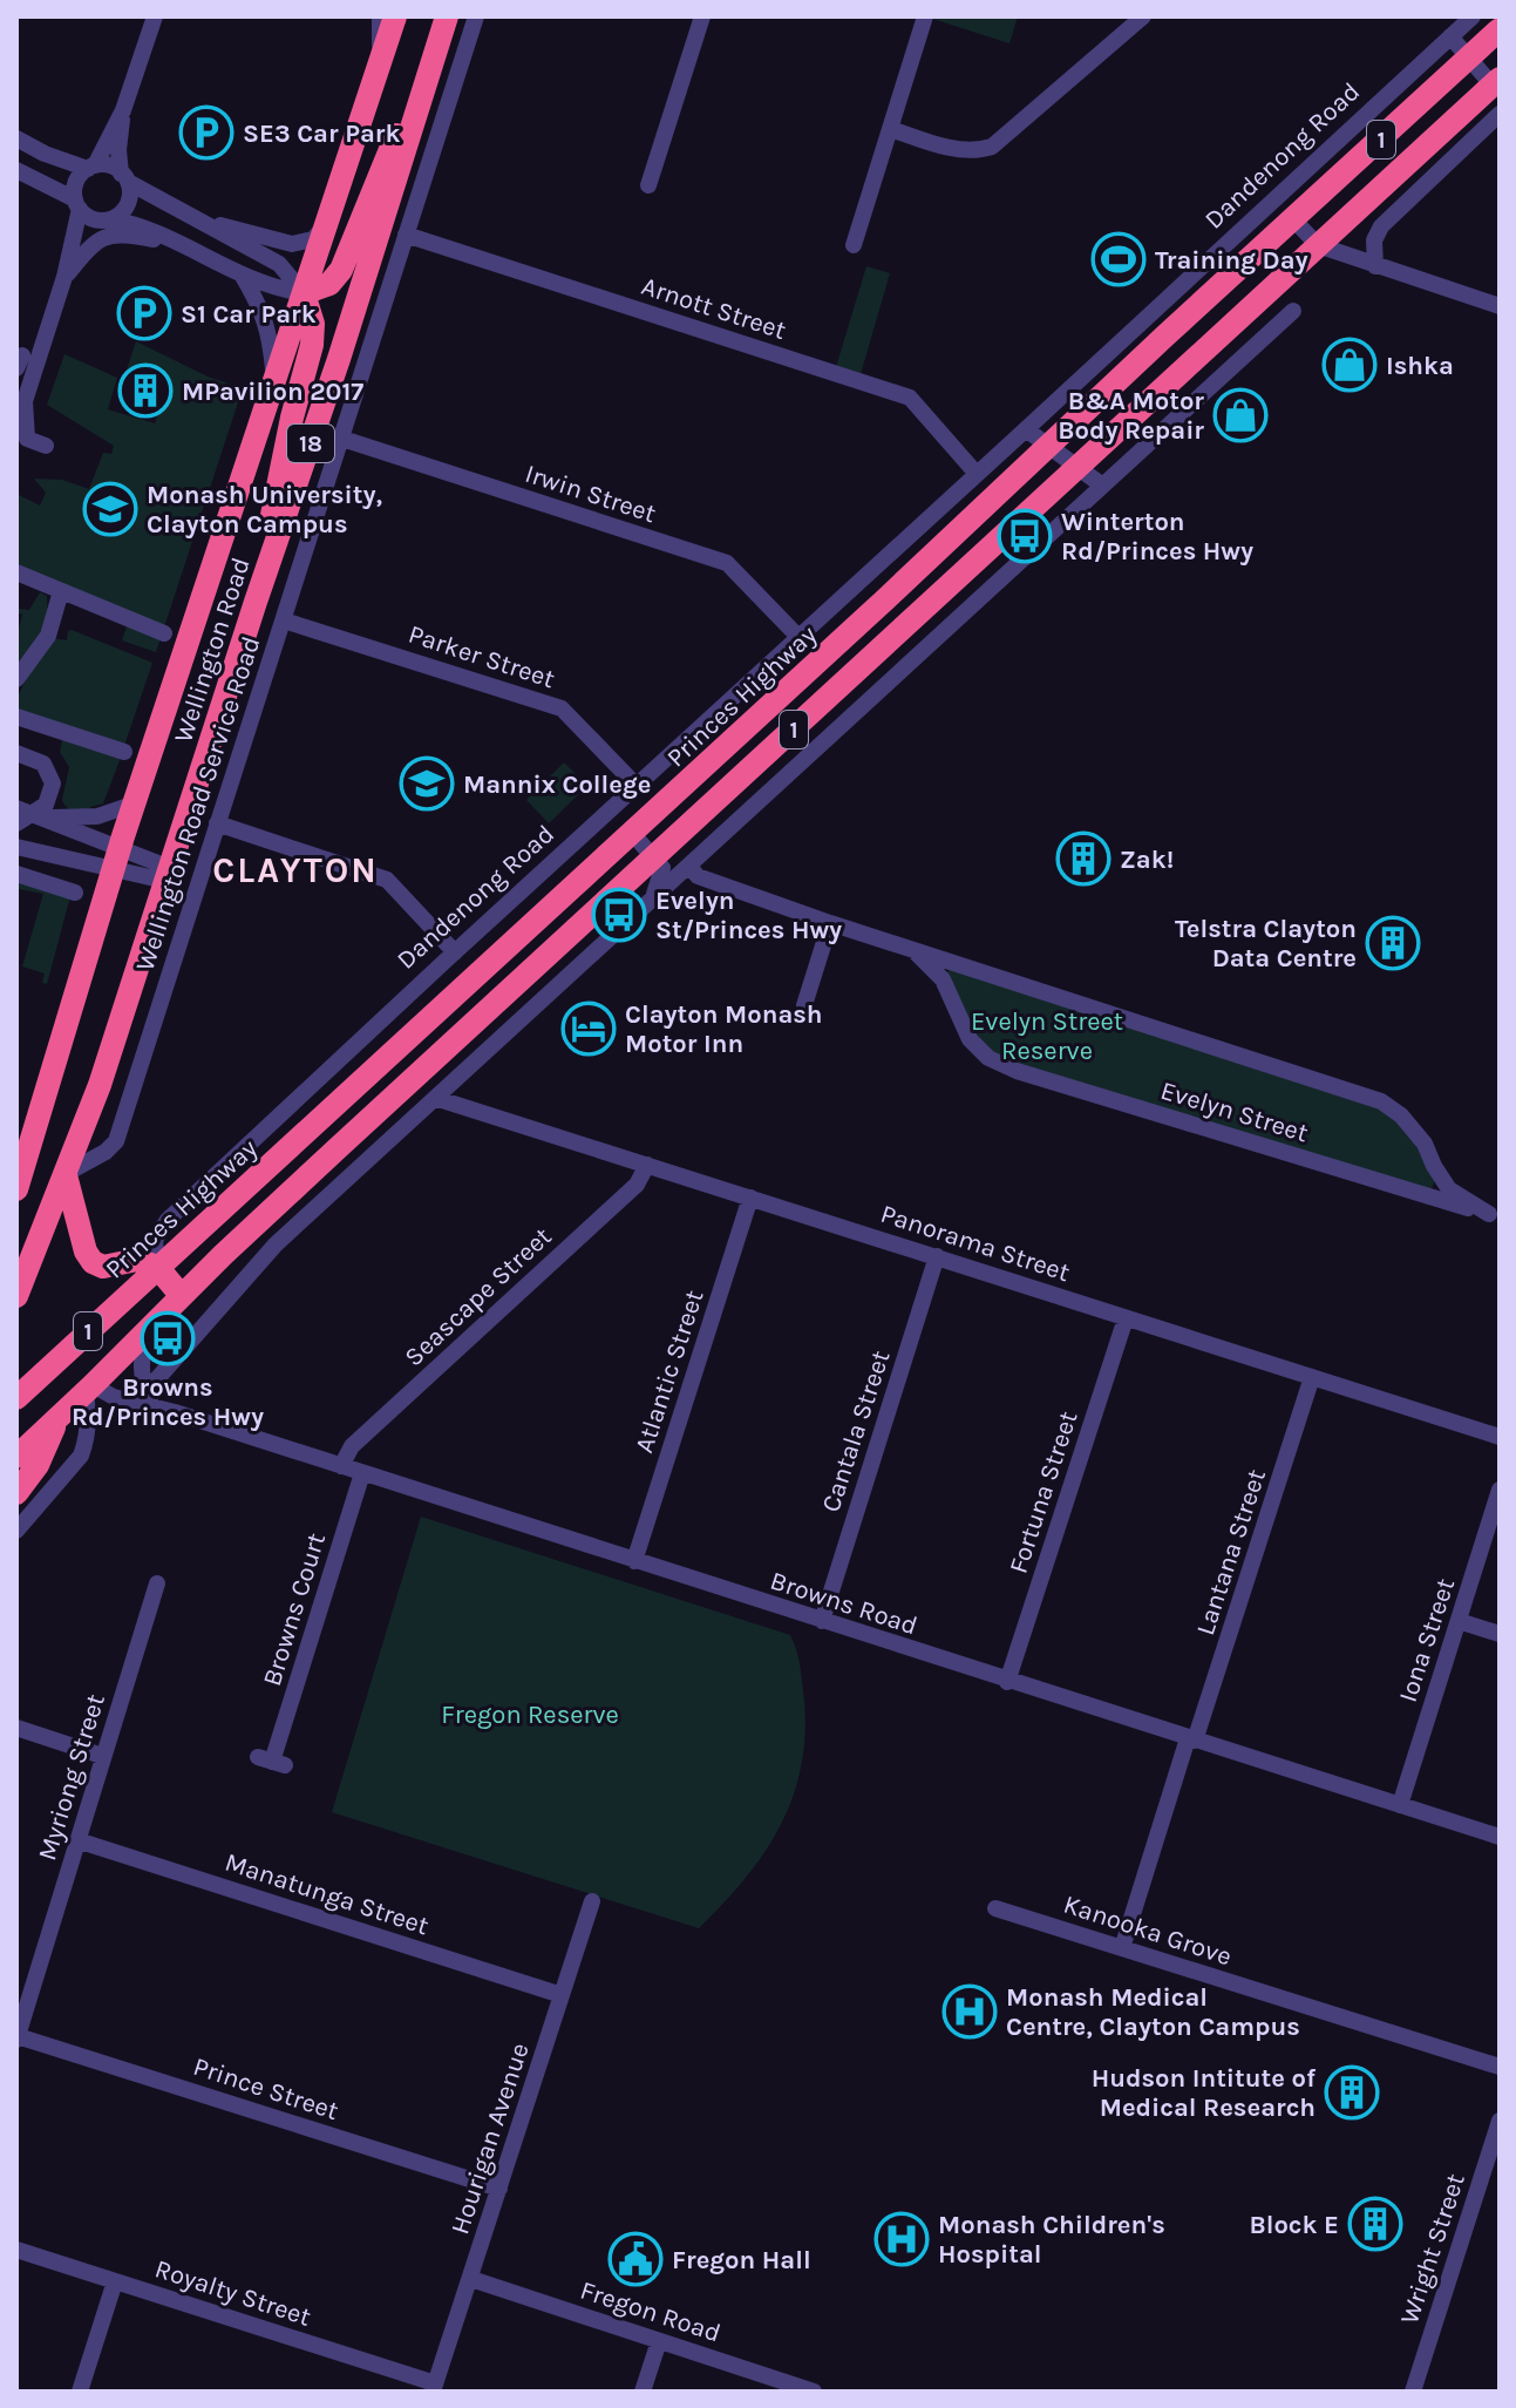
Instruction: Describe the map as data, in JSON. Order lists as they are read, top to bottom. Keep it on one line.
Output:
{"streets":{"highway":["1","18","Wellington Road","Princes Highway"],"street":["Dandenong Road","Arnott Street","Irwin Street","Parker Street","Wellington Road Service Road","Evelyn Street","Panorama Street","Seascape Street","Atlantic Street","Cantala Street","Fortuna Street","Lantana Street","Browns Road","Browns Court","Iona Street","Myriong Street","Manatunga Street","Kanooka Grove","Prince Street","Hourigan Avenue","Wright Street","Royalty Street","Fregon Road"]},"crossings":[["1","Browns Road"],["Dandenong Road","Arnott Street"],["Dandenong Road","Irwin Street"],["Dandenong Road","Parker Street"],["Dandenong Road","Princes Highway"],["Arnott Street","Wellington Road Service Road"],["Irwin Street","Wellington Road Service Road"],["Wellington Road","Wellington Road Service Road"],["Parker Street","Wellington Road Service Road"],["Panorama Street","Seascape Street"],["Panorama Street","Atlantic Street"],["Panorama Street","Cantala Street"],["Panorama Street","Fortuna Street"],["Panorama Street","Lantana Street"],["Seascape Street","Browns Road"],["Atlantic Street","Browns Road"],["Cantala Street","Browns Road"],["Fortuna Street","Browns Road"],["Lantana Street","Browns Road"],["Lantana Street","Kanooka Grove"],["Browns Road","Browns Court"],["Browns Road","Iona Street"],["Myriong Street","Manatunga Street"],["Myriong Street","Prince Street"],["Manatunga Street","Hourigan Avenue"],["Prince Street","Hourigan Avenue"],["Hourigan Avenue","Royalty Street"],["Hourigan Avenue","Fregon Road"]],"districts":["CLAYTON"],"parks":["Evelyn Street Reserve","Fregon Reserve"],"places":{"parking":["SE3 Car Park","S1 Car Park"],"sports":["Training Day"],"shop":["Ishka","B&A Motor Body Repair"],"building":["MPavilion 2017","Zak!","Telstra Clayton Data Centre","Hudson Intitute of Medical Research","Block E"],"school or university":["Monash University, Clayton Campus","Mannix College"],"bus stop":["Winterton Rd/Princes Hwy","Evelyn St/Princes Hwy","Browns Rd/Princes Hwy"],"hotel":["Clayton Monash Motor Inn"],"hospital":["Monash Medical Centre, Clayton Campus","Monash Children's Hospital"],"public building":["Fregon Hall"]}}
